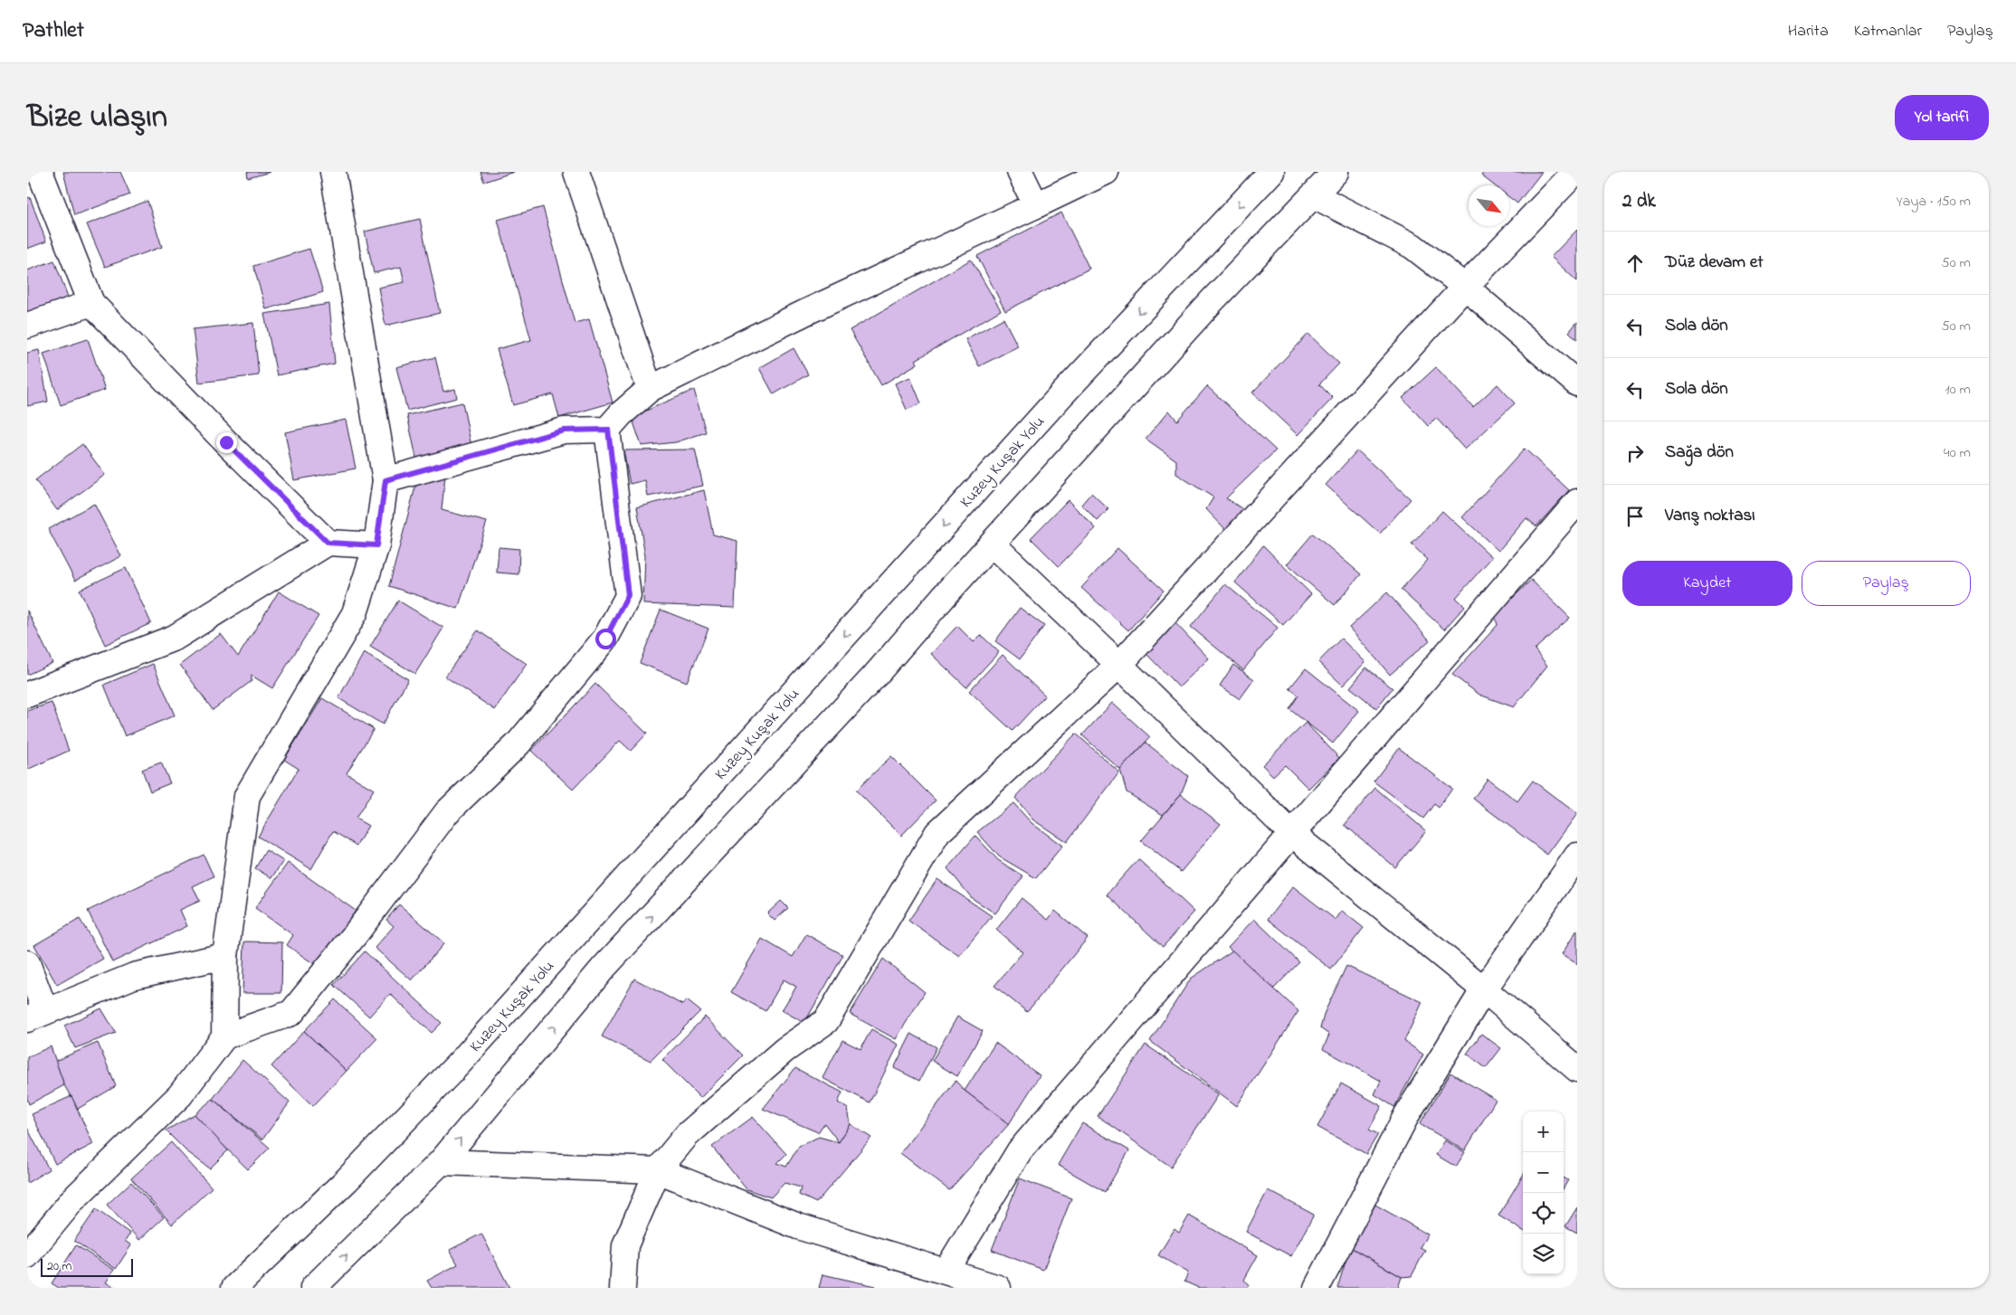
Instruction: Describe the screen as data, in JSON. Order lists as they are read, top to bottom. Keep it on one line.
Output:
{"streets":{"street":["Kuzey Kuşak Yolu"]},"scale_bar":"20 m","north":"bottom right","page":{"header":"Pathlet","nav":["Harita","Katmanlar","Paylaş"],"title":"Bize ulaşın","buttons":["Yol tarifi",["Kaydet","Paylaş"]],"heading":["2 dk","Yaya · 150 m"],"list":[["Düz devam et","50 m"],["Sola dön","50 m"],["Sola dön","10 m"],["Sağa dön","40 m"],"Varış noktası"],"map_buttons":["+","−"],"scale":"20 m"}}
